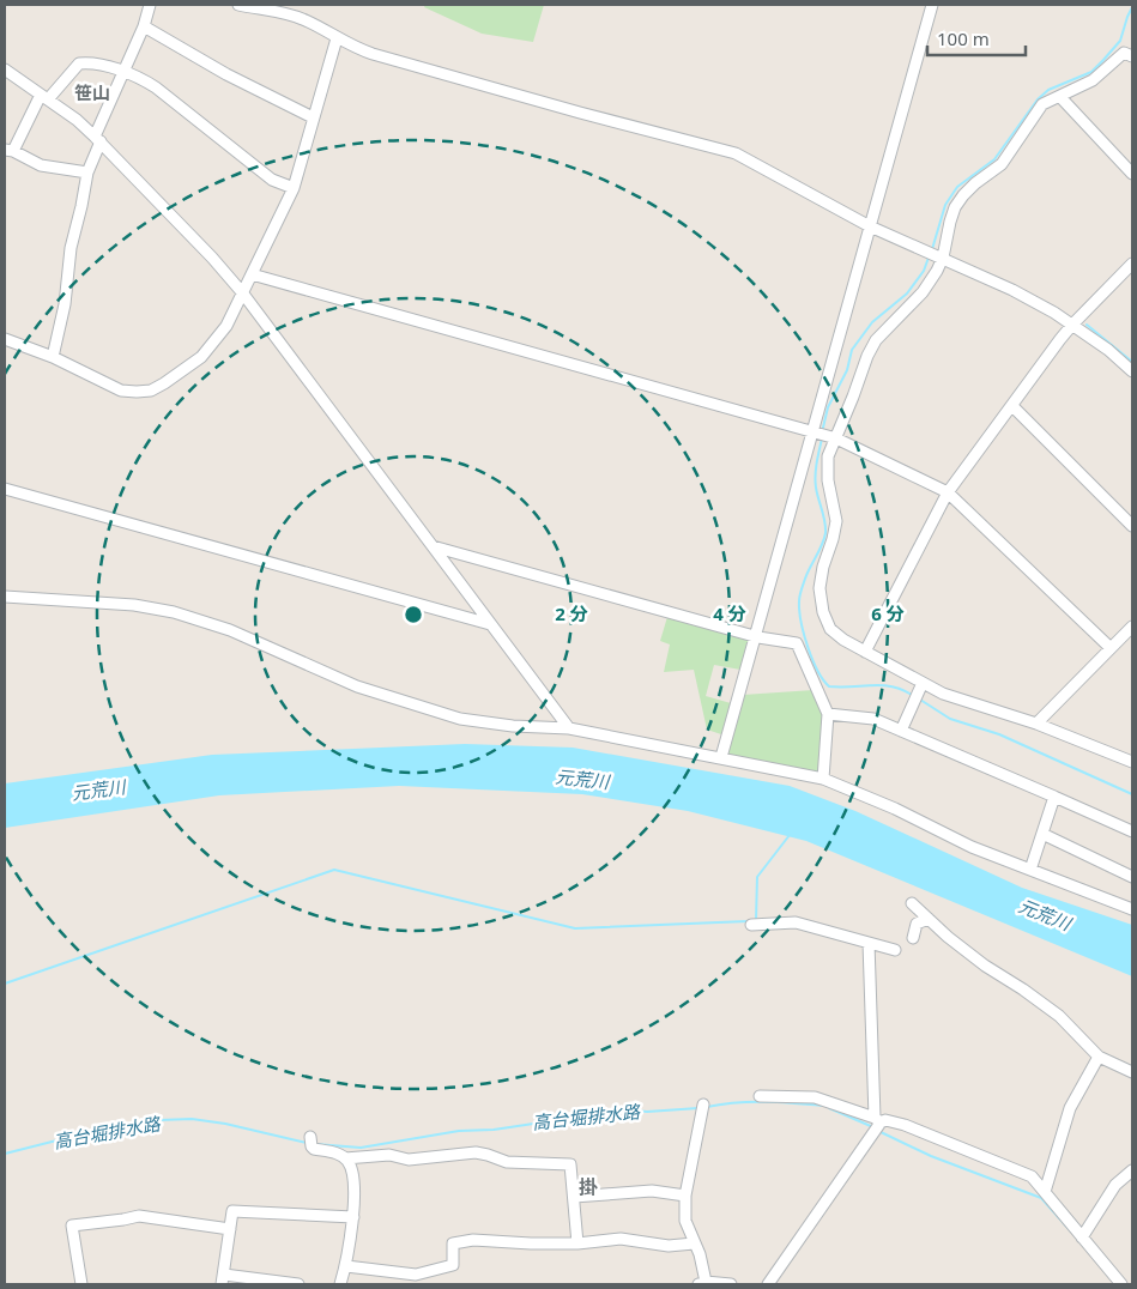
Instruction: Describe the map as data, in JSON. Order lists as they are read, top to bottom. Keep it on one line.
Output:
{"districts":["笹山","掛"],"water":["元荒川","高台堀排水路"],"scale_bar":"100 m","rings":["2 分","4 分","6 分"]}
